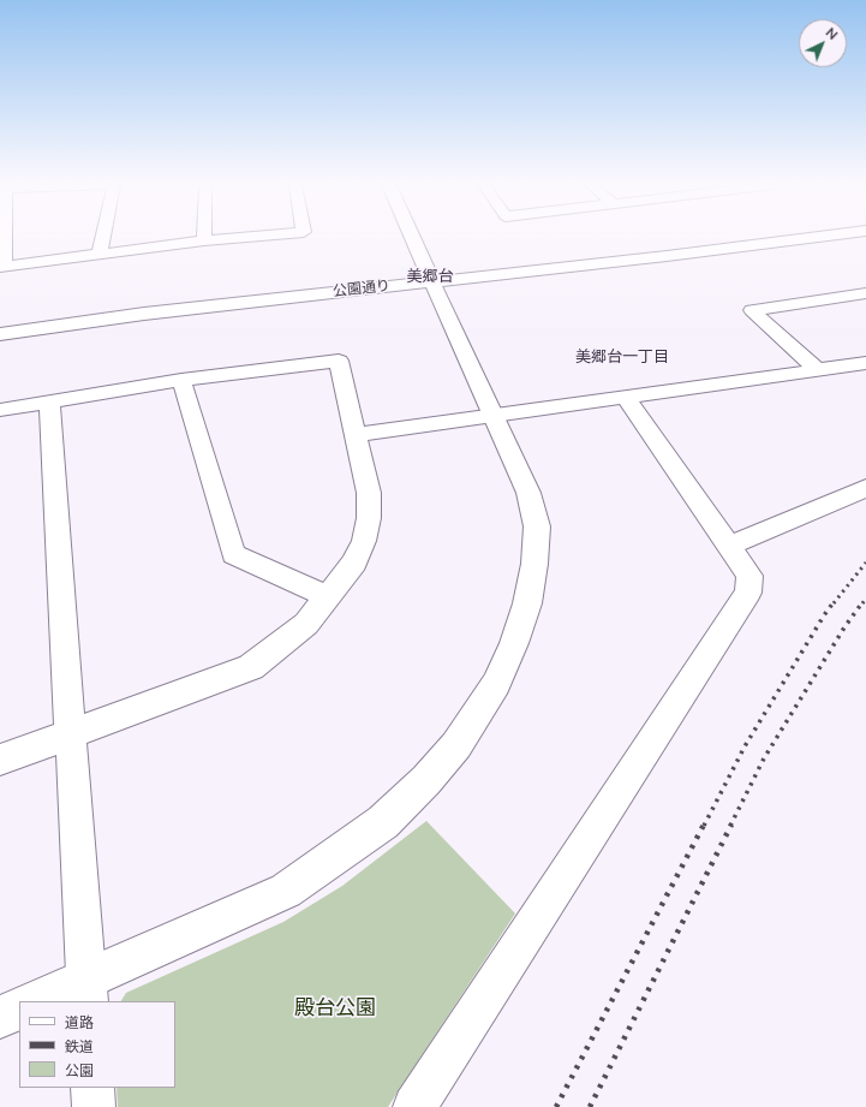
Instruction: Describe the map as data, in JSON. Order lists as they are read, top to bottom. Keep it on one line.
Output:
{"streets":{"street":["公園通り"]},"districts":["美郷台","美郷台一丁目"],"parks":["殿台公園"],"legend":["道路","鉄道","公園"],"north":"top right"}
